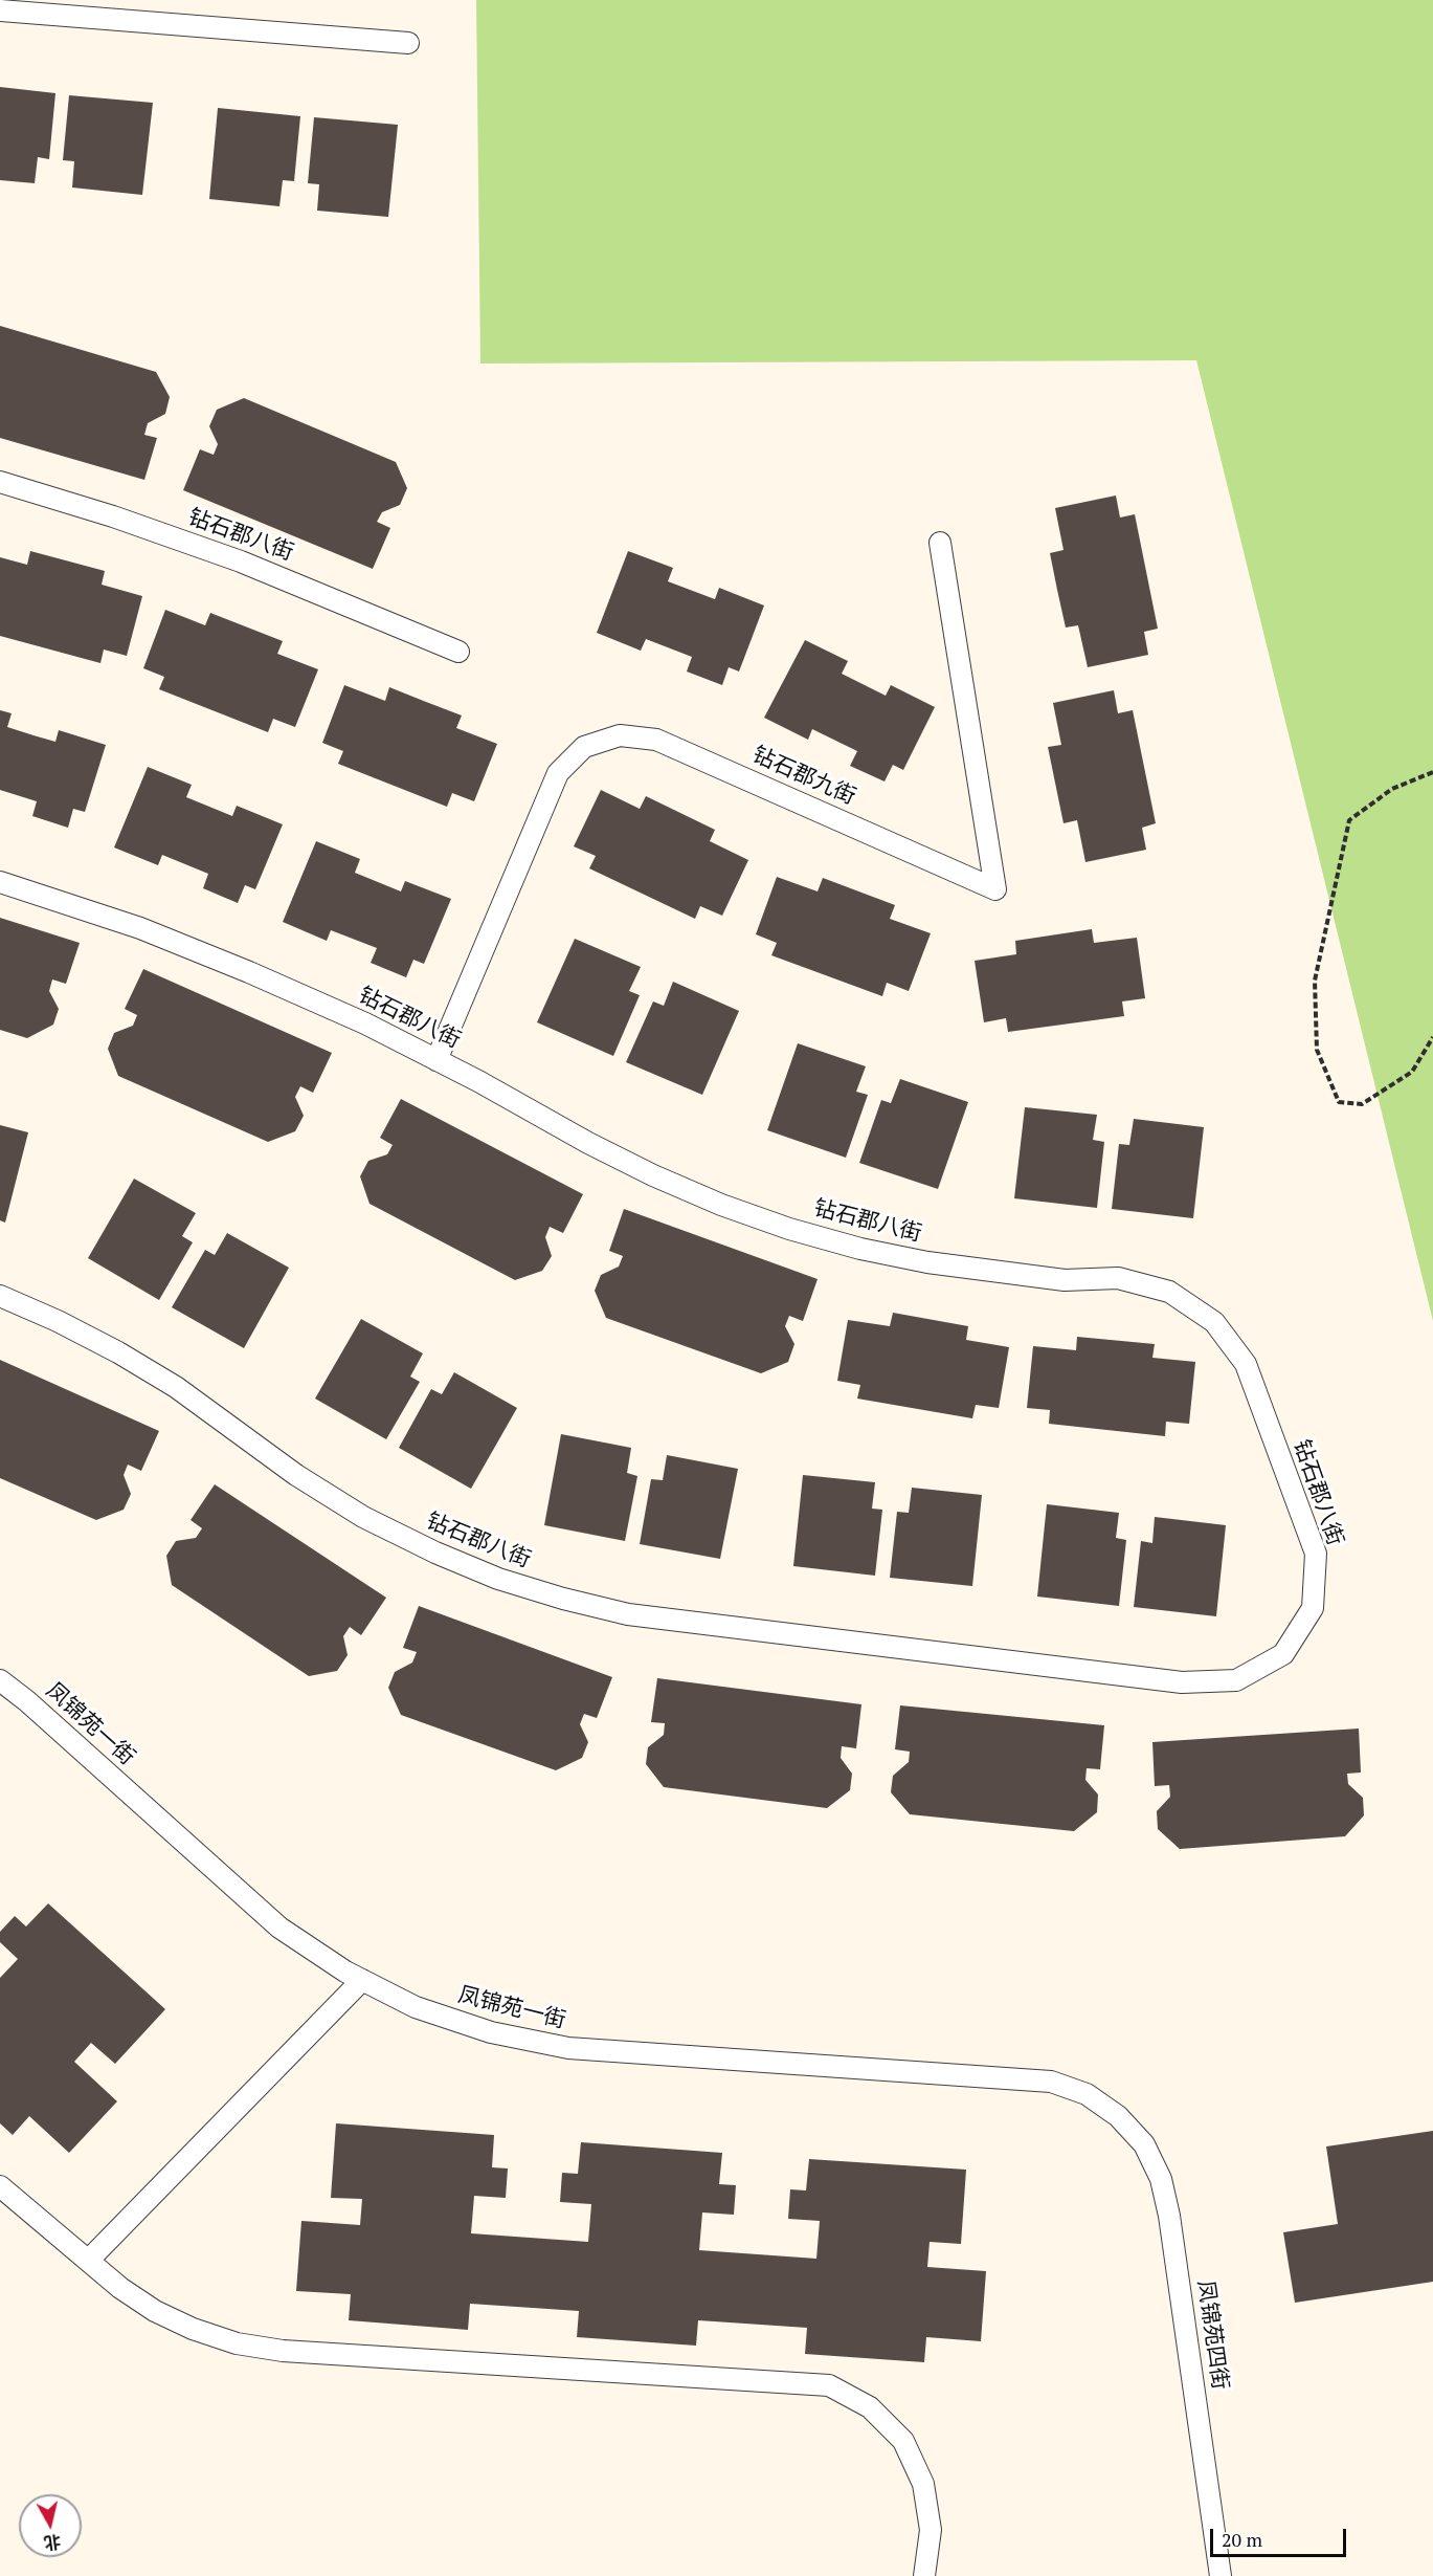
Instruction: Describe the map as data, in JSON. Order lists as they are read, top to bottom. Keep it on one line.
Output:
{"streets":{"lane":["钻石郡八街","钻石郡九街","凤锦苑一街","凤锦苑四街"]},"crossings":[["钻石郡八街","钻石郡九街"],["凤锦苑一街","凤锦苑四街"]],"scale_bar":"20 m","north":"bottom"}
